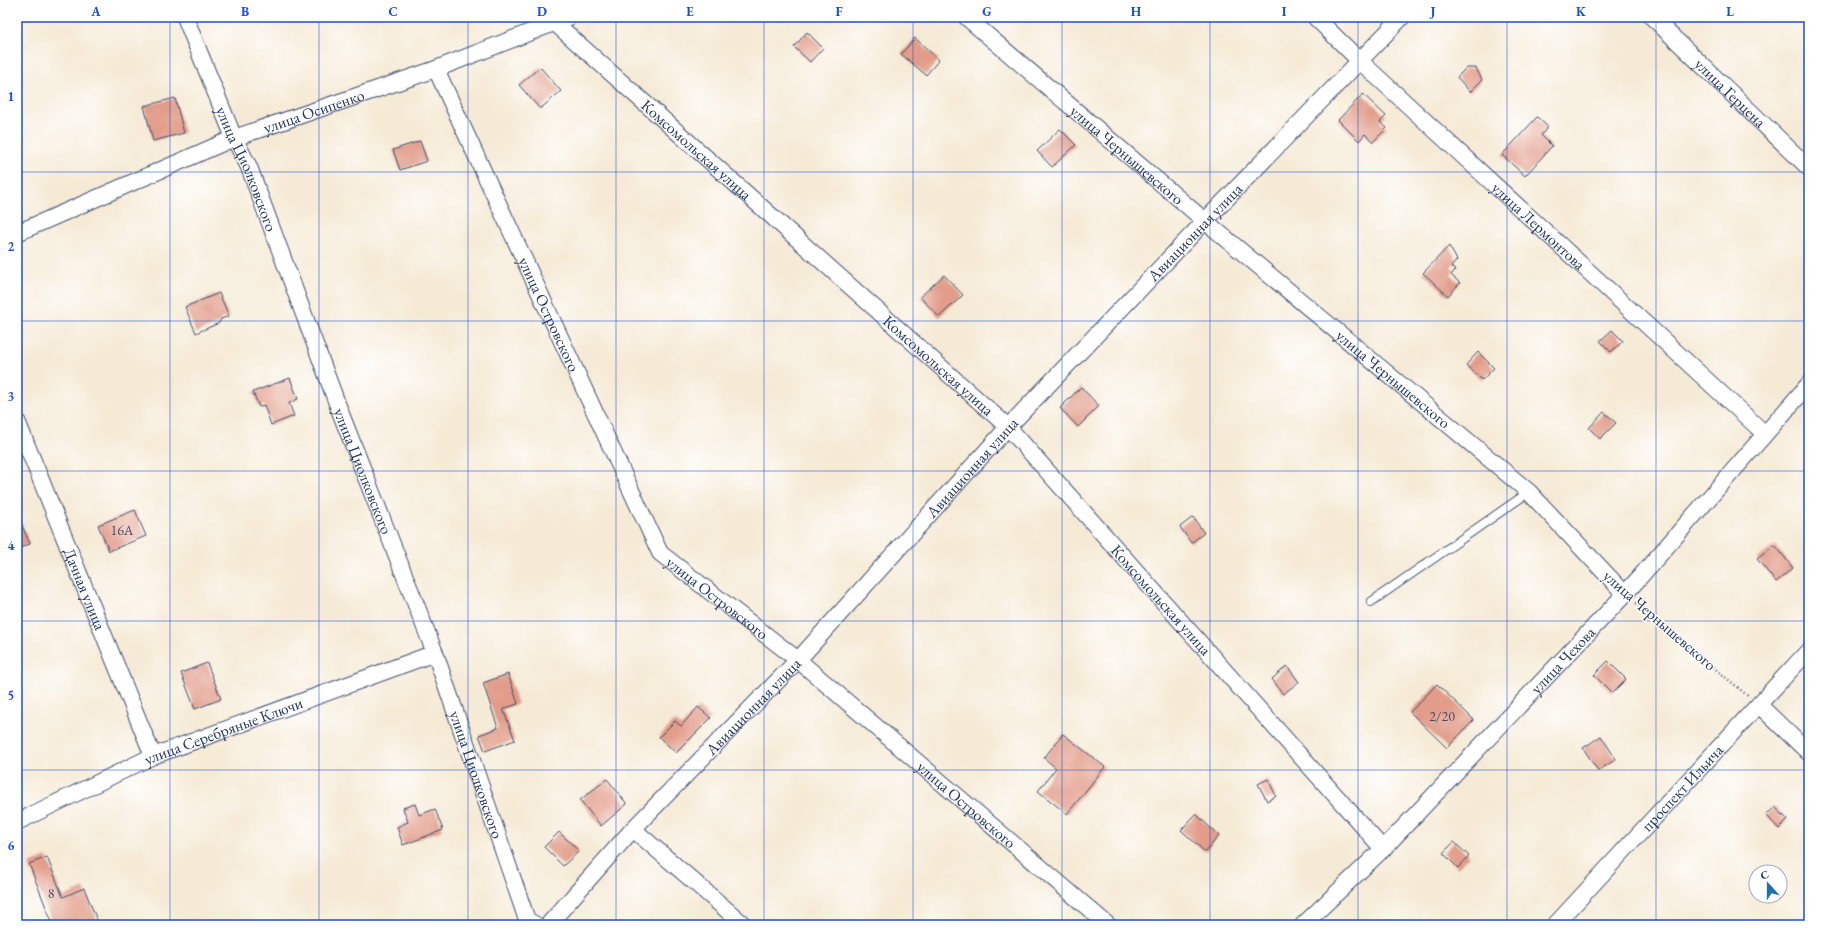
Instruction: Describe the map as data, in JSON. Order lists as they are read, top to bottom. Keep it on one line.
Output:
{"streets":{"street":["улица Герцена","улица Осипенко","Комсомольская улица","улица Чернышевского","улица Циолковского","улица Лермонтова","Авиационная улица","улица Островского","Дачная улица","улица Чехова","улица Серебряные Ключи","проспект Ильича"]},"crossings":[["улица Осипенко","Комсомольская улица"],["улица Осипенко","улица Циолковского"],["улица Осипенко","улица Островского"],["Комсомольская улица","Авиационная улица"],["Комсомольская улица","улица Чехова"],["улица Чернышевского","Авиационная улица"],["улица Чернышевского","улица Чехова"],["улица Чернышевского","проспект Ильича"],["улица Циолковского","улица Серебряные Ключи"],["улица Лермонтова","Авиационная улица"],["улица Лермонтова","улица Чехова"],["Авиационная улица","улица Островского"],["Дачная улица","улица Серебряные Ключи"]],"house_numbers":["16А","2/20","8"],"north":"top","grid":{"columns":["A","B","C","D","E","F","G","H","I","J","K","L"],"rows":["1","2","3","4","5","6"]}}
